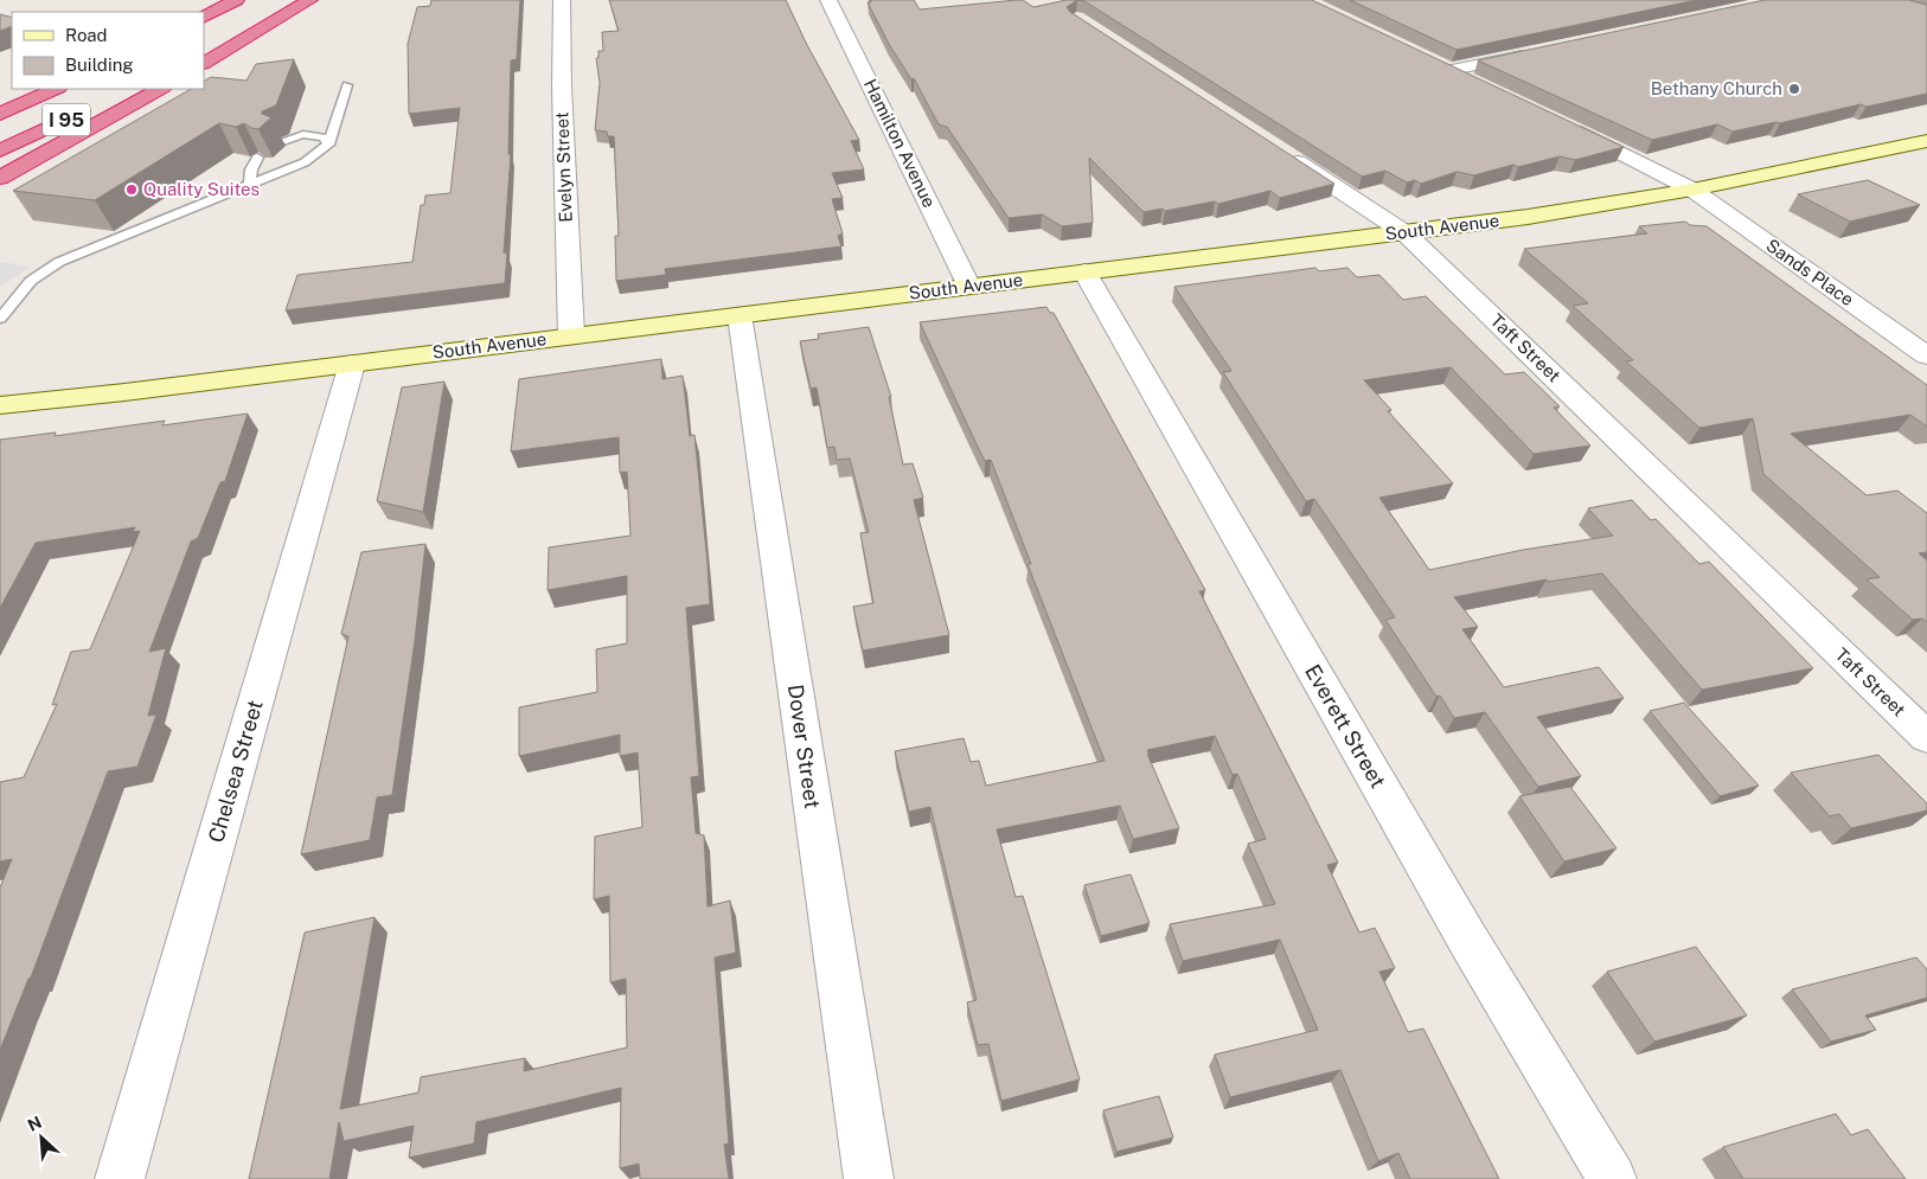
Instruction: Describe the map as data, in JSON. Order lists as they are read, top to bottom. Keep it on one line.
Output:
{"streets":{"highway":["I 95"],"main road":["South Avenue"],"street":["Hamilton Avenue","Evelyn Street","Sands Place","Taft Street","Everett Street","Dover Street","Chelsea Street"]},"crossings":[["Hamilton Avenue","South Avenue"],["Evelyn Street","South Avenue"],["South Avenue","Sands Place"],["South Avenue","Taft Street"],["South Avenue","Everett Street"],["South Avenue","Dover Street"],["South Avenue","Chelsea Street"]],"places":["Bethany Church","Quality Suites"],"legend":["Road","Building"],"north":"top left"}
